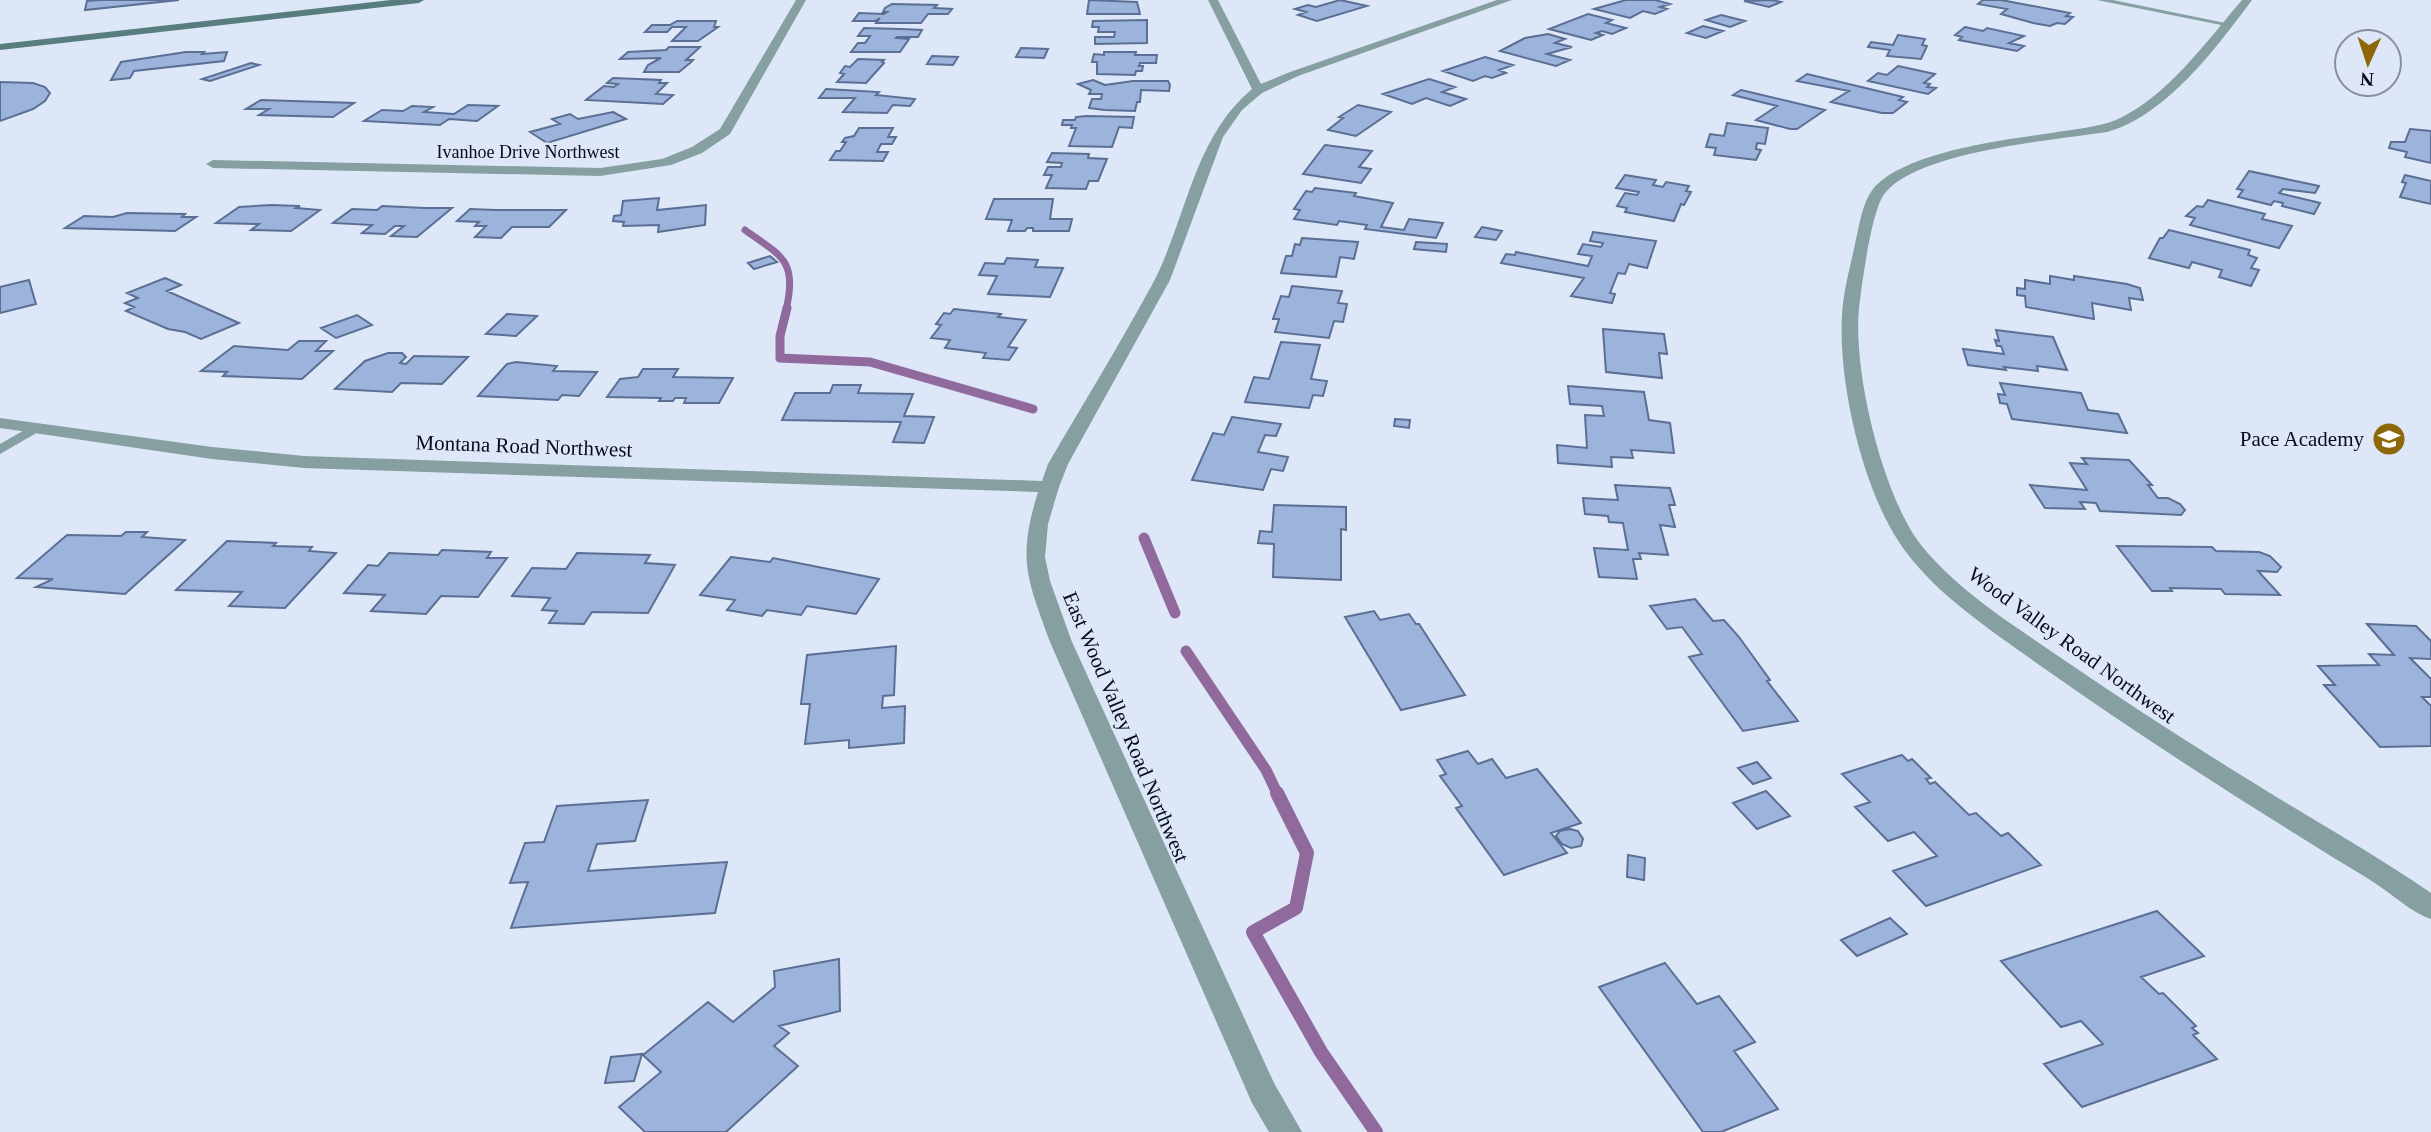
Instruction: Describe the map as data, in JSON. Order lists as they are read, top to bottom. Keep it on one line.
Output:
{"streets":{"street":["Ivanhoe Drive Northwest","Montana Road Northwest","Wood Valley Road Northwest","East Wood Valley Road Northwest"]},"crossings":[["Montana Road Northwest","East Wood Valley Road Northwest"]],"places":{"school or university":["Pace Academy"]},"north":"bottom"}
